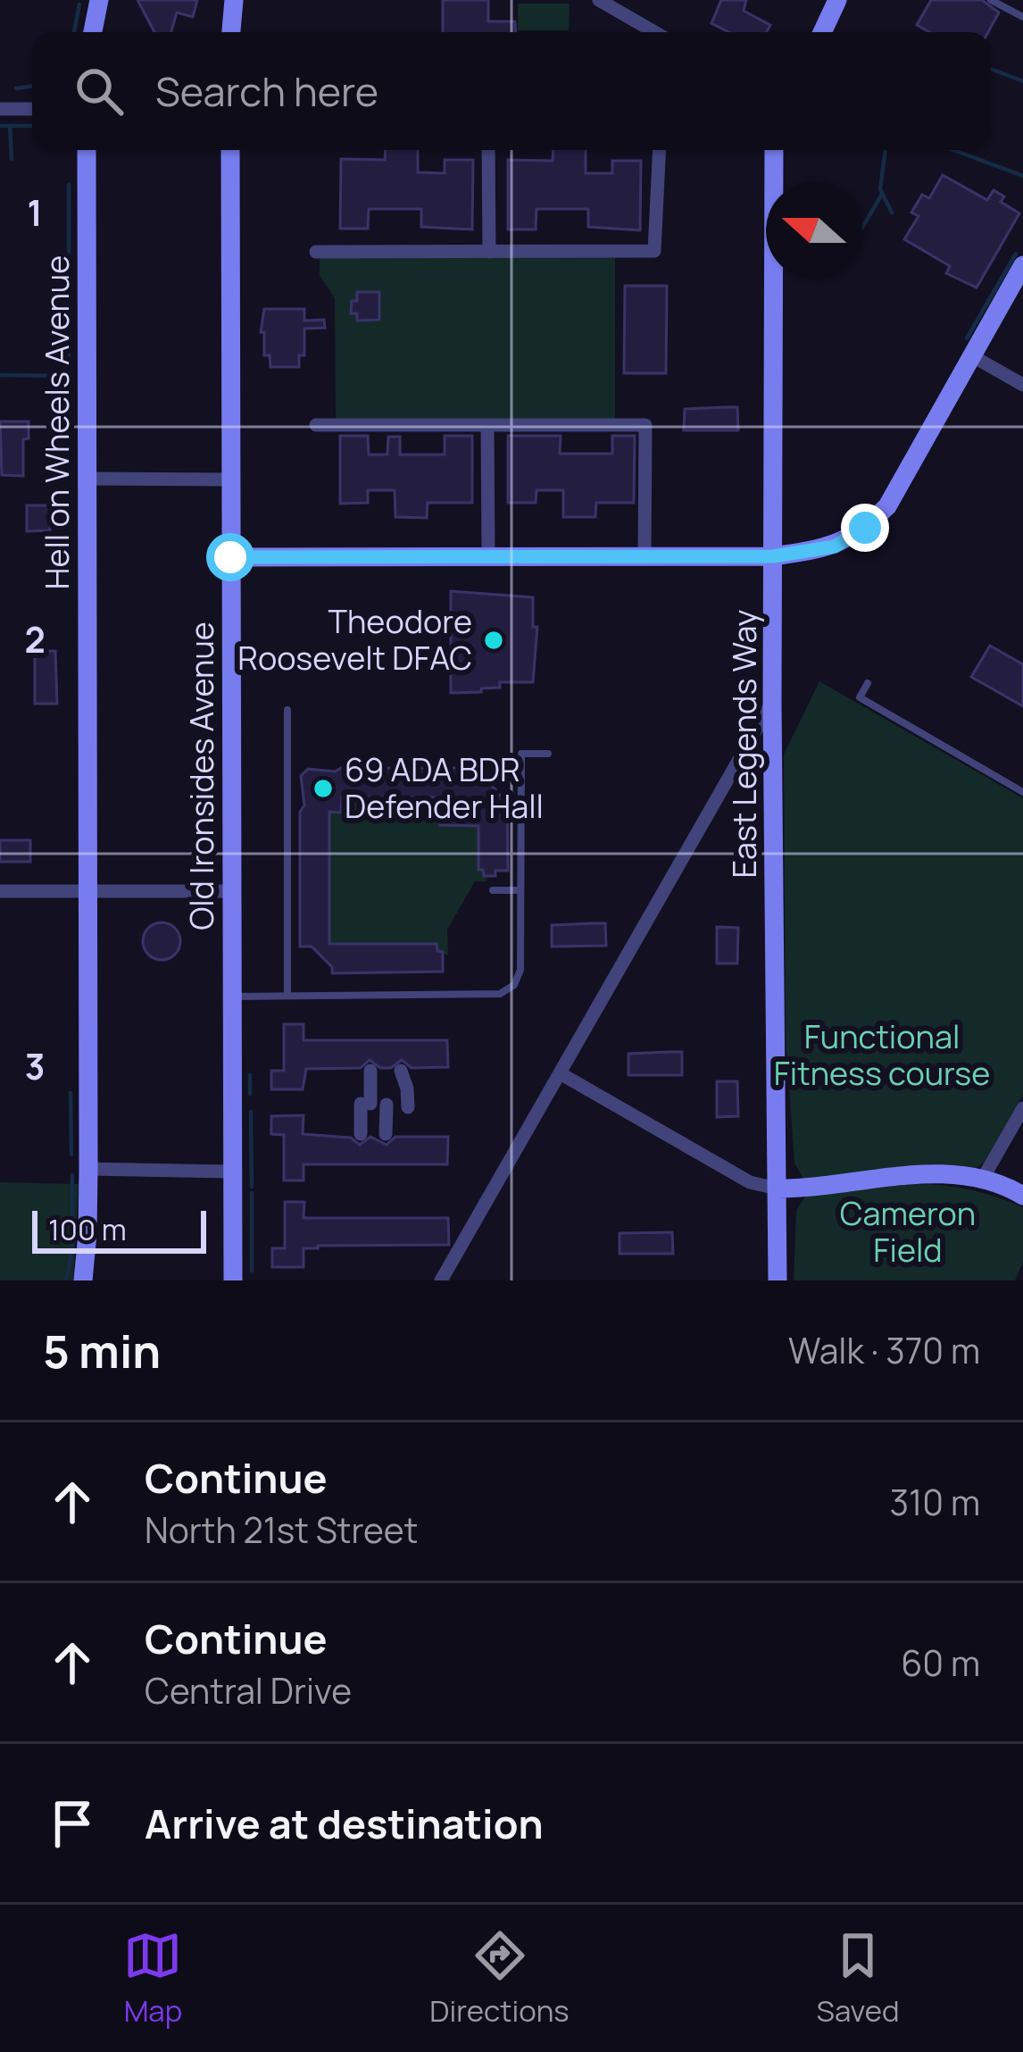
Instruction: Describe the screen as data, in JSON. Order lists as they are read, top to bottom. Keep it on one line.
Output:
{"streets":{"street":["Hell on Wheels Avenue","East Legends Way","Old Ironsides Avenue"]},"parks":["Functional Fitness course","Cameron Field"],"places":["Theodore Roosevelt DFAC","69 ADA BDR Defender Hall"],"scale_bar":"100 m","north":"left","page":{"search":"Search here","scale":"100 m","heading":["5 min","Walk · 370 m"],"list":[["Continue","North 21st Street","310 m"],["Continue","Central Drive","60 m"],"Arrive at destination"],"nav":["Map","Directions","Saved"]},"grid":{"rows":["1","2","3"]}}
